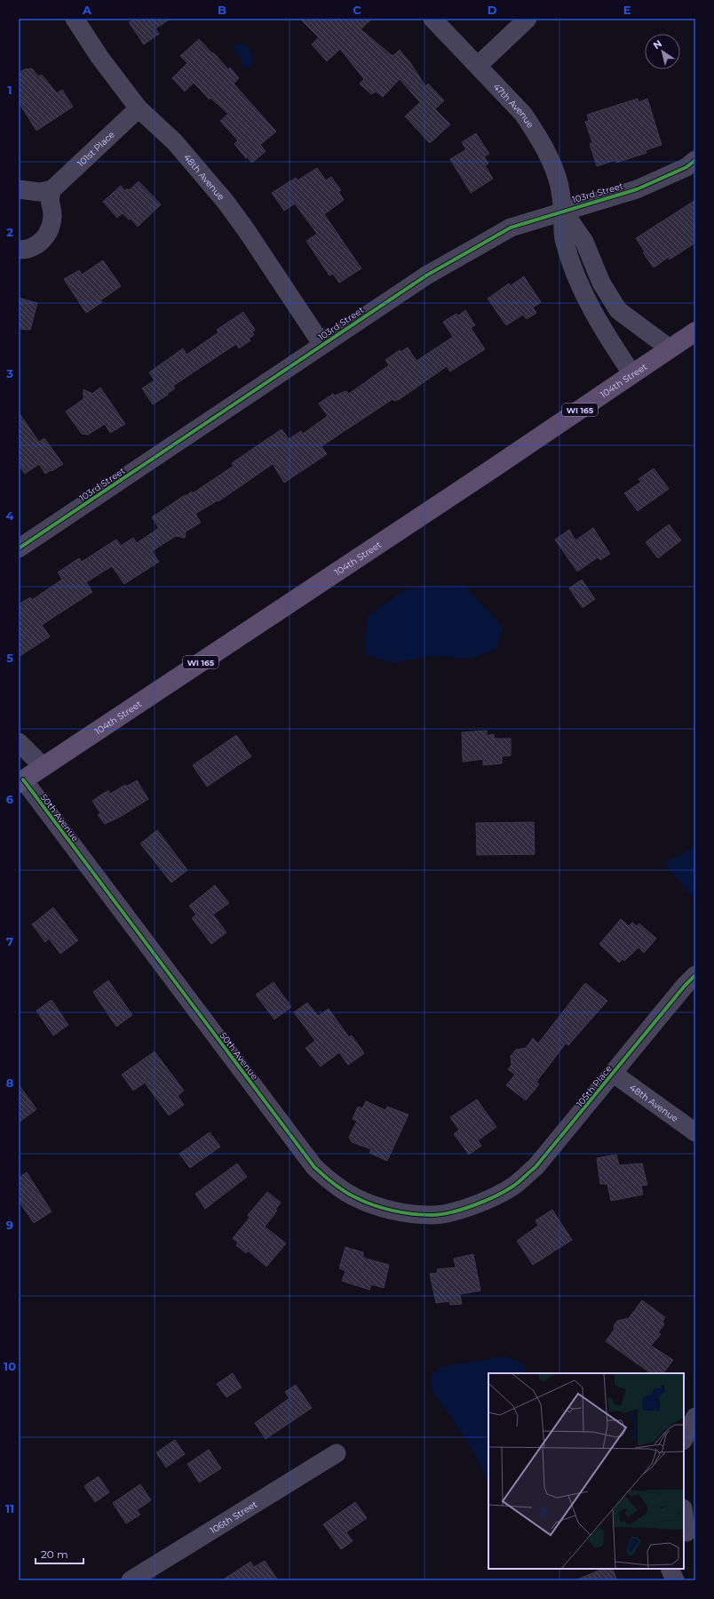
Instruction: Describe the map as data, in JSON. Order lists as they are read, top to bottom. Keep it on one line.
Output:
{"streets":{"main road":["104th Street","WI 165"],"street":["47th Avenue","101st Place","48th Avenue","103rd Street","50th Avenue","105th Place","106th Street"]},"crossings":[["47th Avenue","103rd Street"],["47th Avenue","104th Street"],["101st Place","48th Avenue"],["48th Avenue","103rd Street"],["48th Avenue","105th Place"],["104th Street","50th Avenue"],["50th Avenue","105th Place"]],"scale_bar":"20 m","north":"top left","grid":{"columns":["A","B","C","D","E"],"rows":["1","2","3","4","5","6","7","8","9","10","11"]}}
